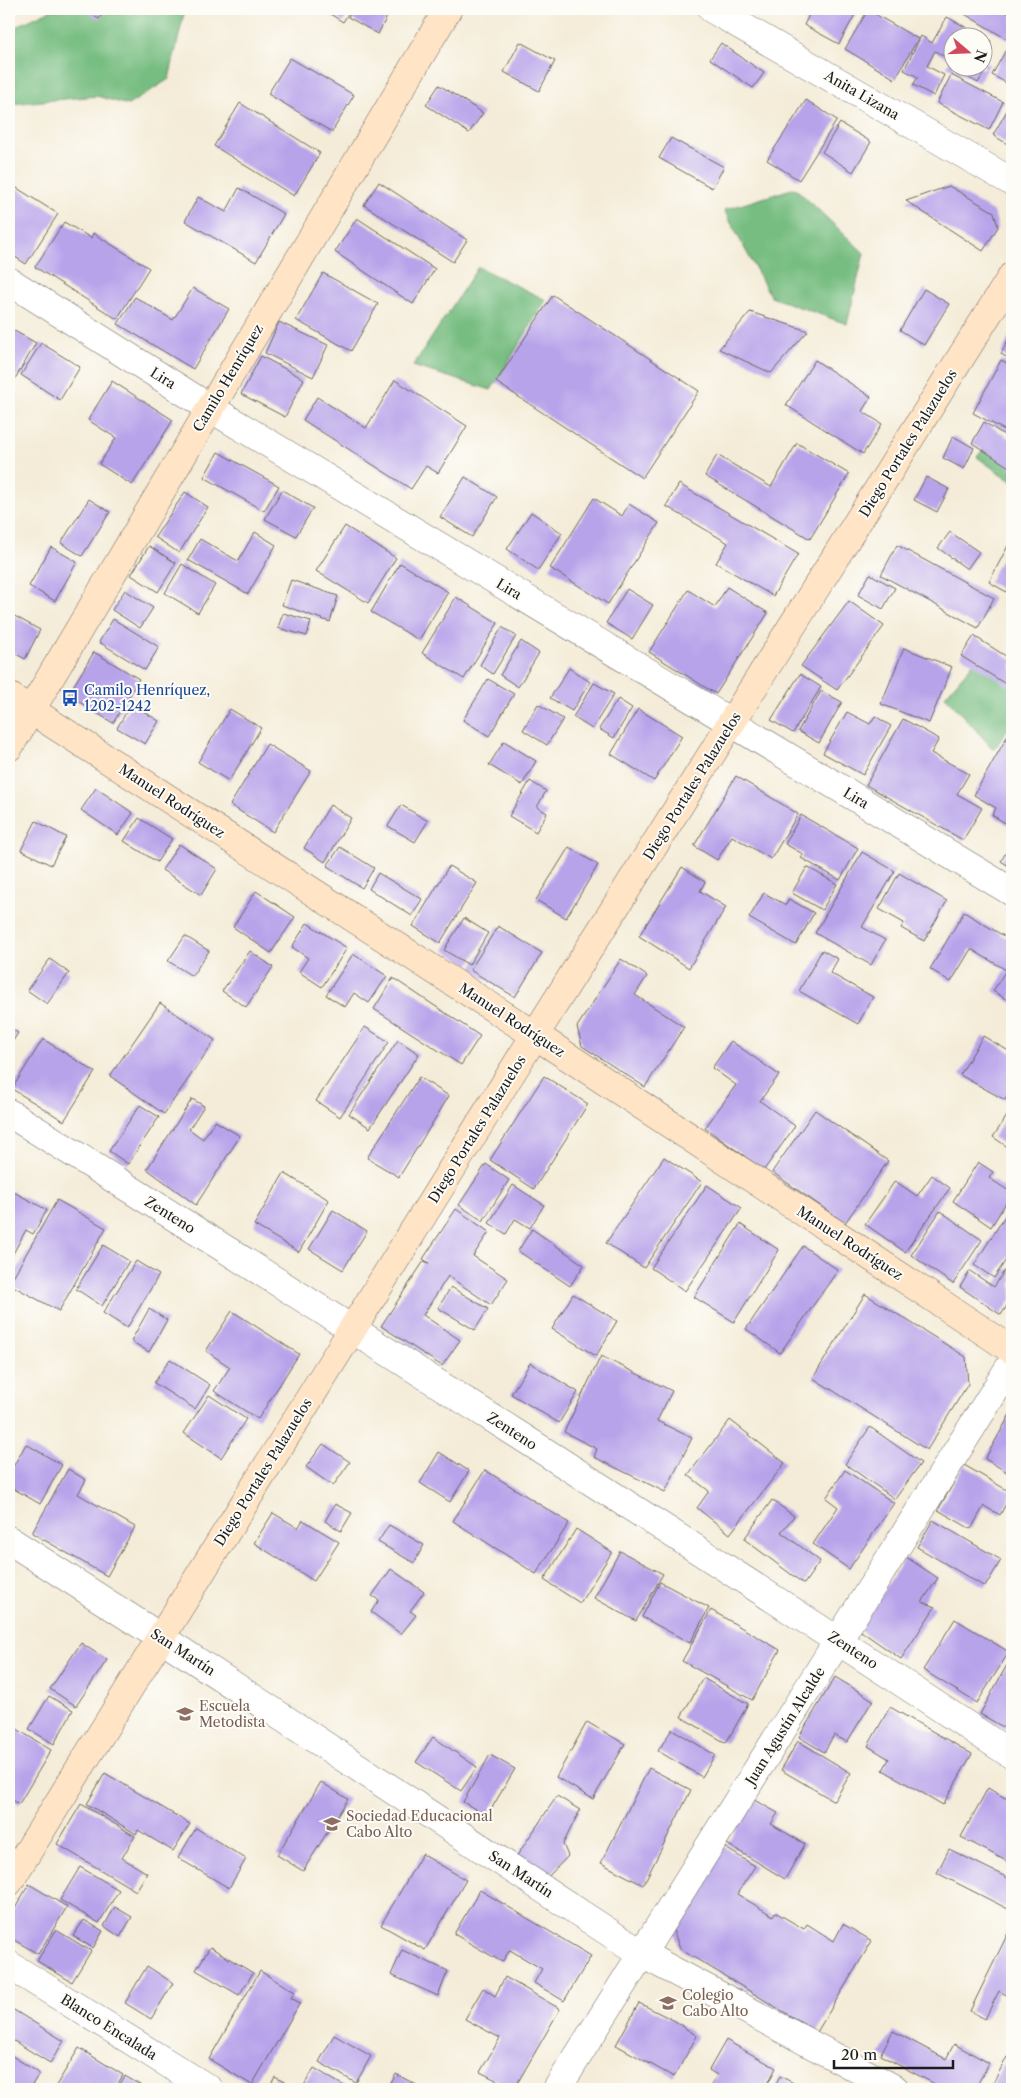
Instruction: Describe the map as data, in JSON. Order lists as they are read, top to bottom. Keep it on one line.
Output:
{"streets":{"street":["Anita Lizana","Lira","Camilo Henríquez","Diego Portales Palazuelos","Manuel Rodríguez","Zenteno","San Martín","Juan Agustín Alcalde","Blanco Encalada"]},"crossings":[["Lira","Camilo Henríquez"],["Lira","Diego Portales Palazuelos"],["Camilo Henríquez","Manuel Rodríguez"],["Diego Portales Palazuelos","Manuel Rodríguez"],["Diego Portales Palazuelos","Zenteno"],["Diego Portales Palazuelos","San Martín"],["Zenteno","Juan Agustín Alcalde"],["San Martín","Juan Agustín Alcalde"]],"places":{"bus stop":["Camilo Henríquez, 1202-1242"],"school or university":["Escuela Metodista","Sociedad Educacional Cabo Alto","Colegio Cabo Alto"]},"scale_bar":"20 m","north":"right"}
